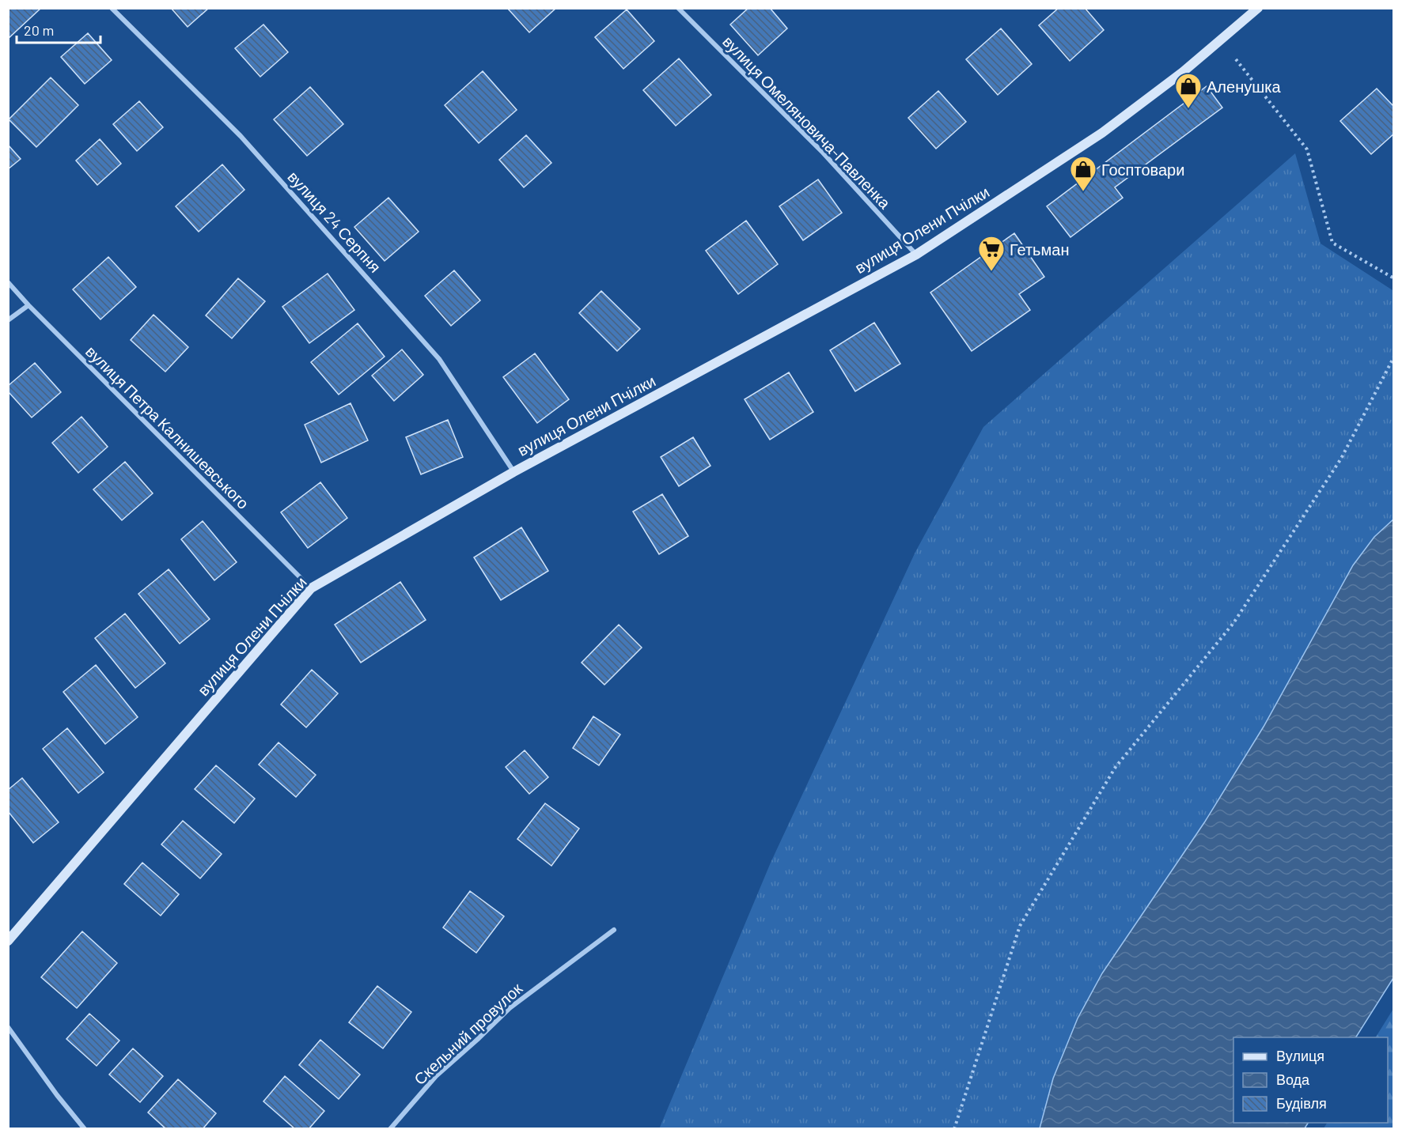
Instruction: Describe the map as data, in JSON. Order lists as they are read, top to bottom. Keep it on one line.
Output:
{"streets":{"street":["вулиця Омеляновича-Павленка","вулиця 24 Серпня","вулиця Олени Пчілки","вулиця Петра Калнишевського","Скельний провулок"]},"crossings":[["вулиця Омеляновича-Павленка","вулиця Олени Пчілки"],["вулиця 24 Серпня","вулиця Олени Пчілки"],["вулиця Олени Пчілки","вулиця Петра Калнишевського"]],"places":{"shop":["Аленушка","Госптовари"],"supermarket":["Гетьман"]},"legend":["Вулиця","Вода","Будівля"],"scale_bar":"20 m"}
